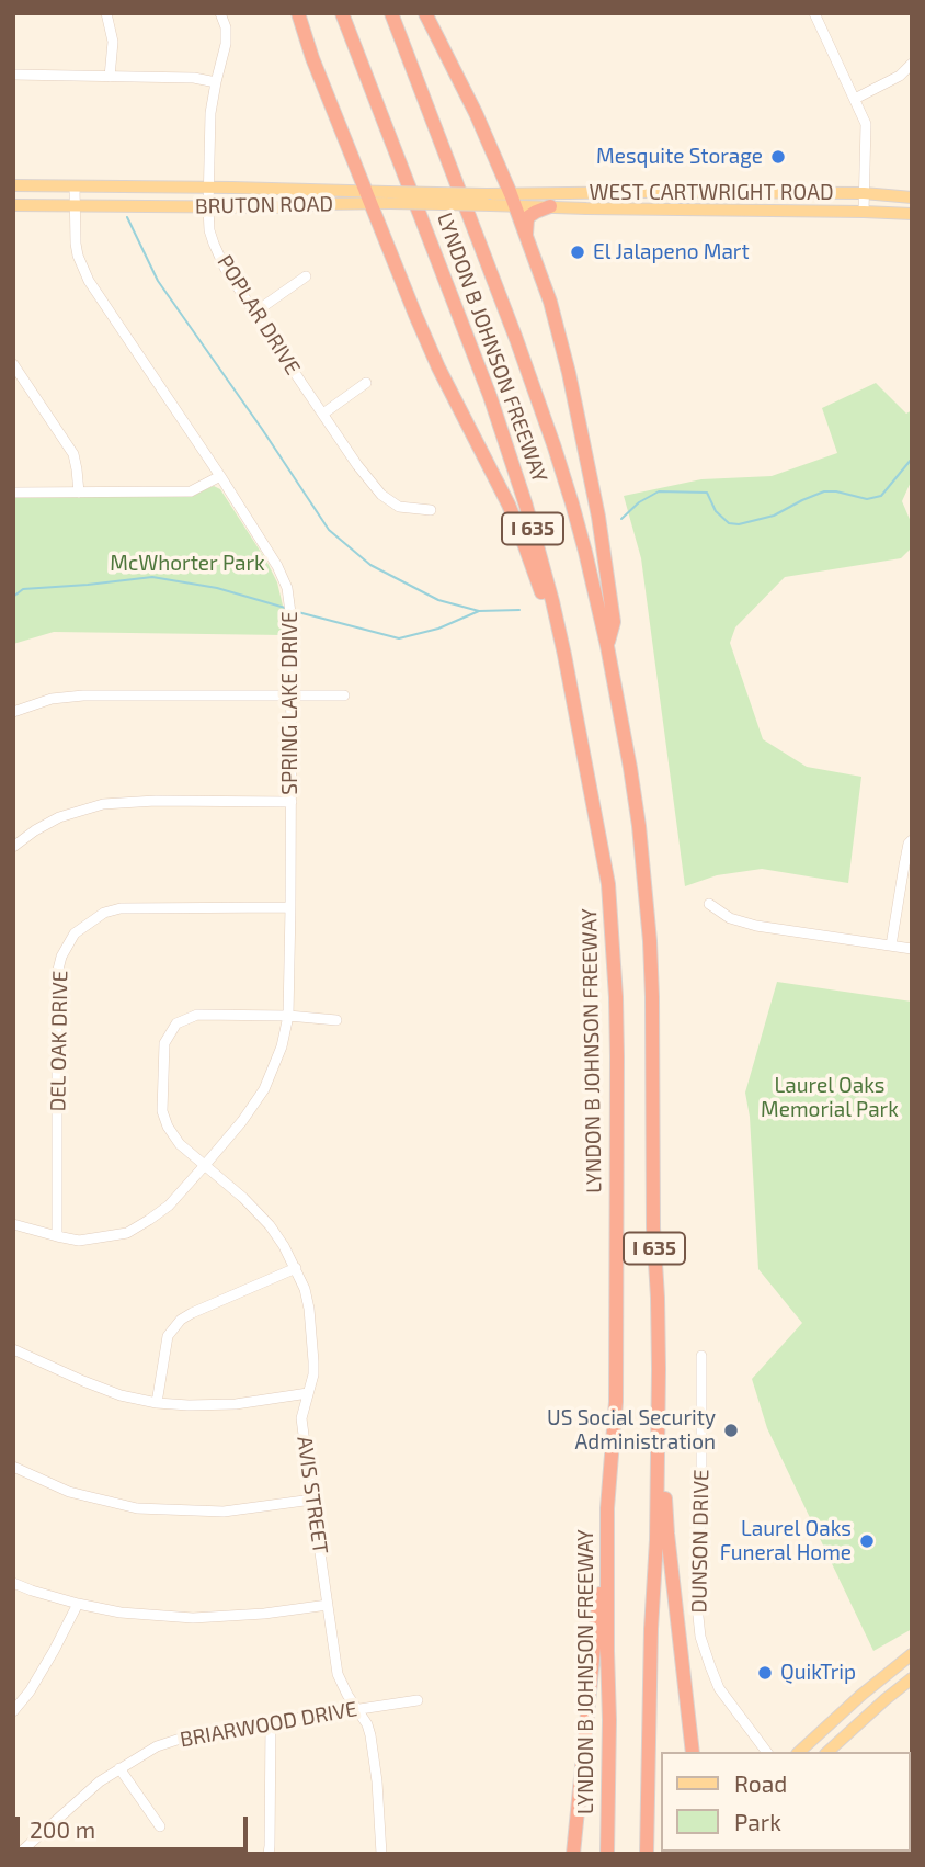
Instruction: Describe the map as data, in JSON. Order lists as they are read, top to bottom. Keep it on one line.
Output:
{"streets":{"highway":["LYNDON B JOHNSON FREEWAY","I 635"],"main road":["WEST CARTWRIGHT ROAD","BRUTON ROAD"],"street":["POPLAR DRIVE","SPRING LAKE DRIVE","DEL OAK DRIVE","AVIS STREET","DUNSON DRIVE","BRIARWOOD DRIVE"]},"crossings":[["WEST CARTWRIGHT ROAD","BRUTON ROAD"],["BRUTON ROAD","POPLAR DRIVE"],["BRUTON ROAD","SPRING LAKE DRIVE"],["SPRING LAKE DRIVE","DEL OAK DRIVE"],["SPRING LAKE DRIVE","AVIS STREET"],["AVIS STREET","BRIARWOOD DRIVE"]],"parks":["McWhorter Park","Laurel Oaks Memorial Park"],"places":["Mesquite Storage","El Jalapeno Mart","US Social Security Administration","Laurel Oaks Funeral Home","QuikTrip"],"legend":["Road","Park"],"scale_bar":"200 m"}
